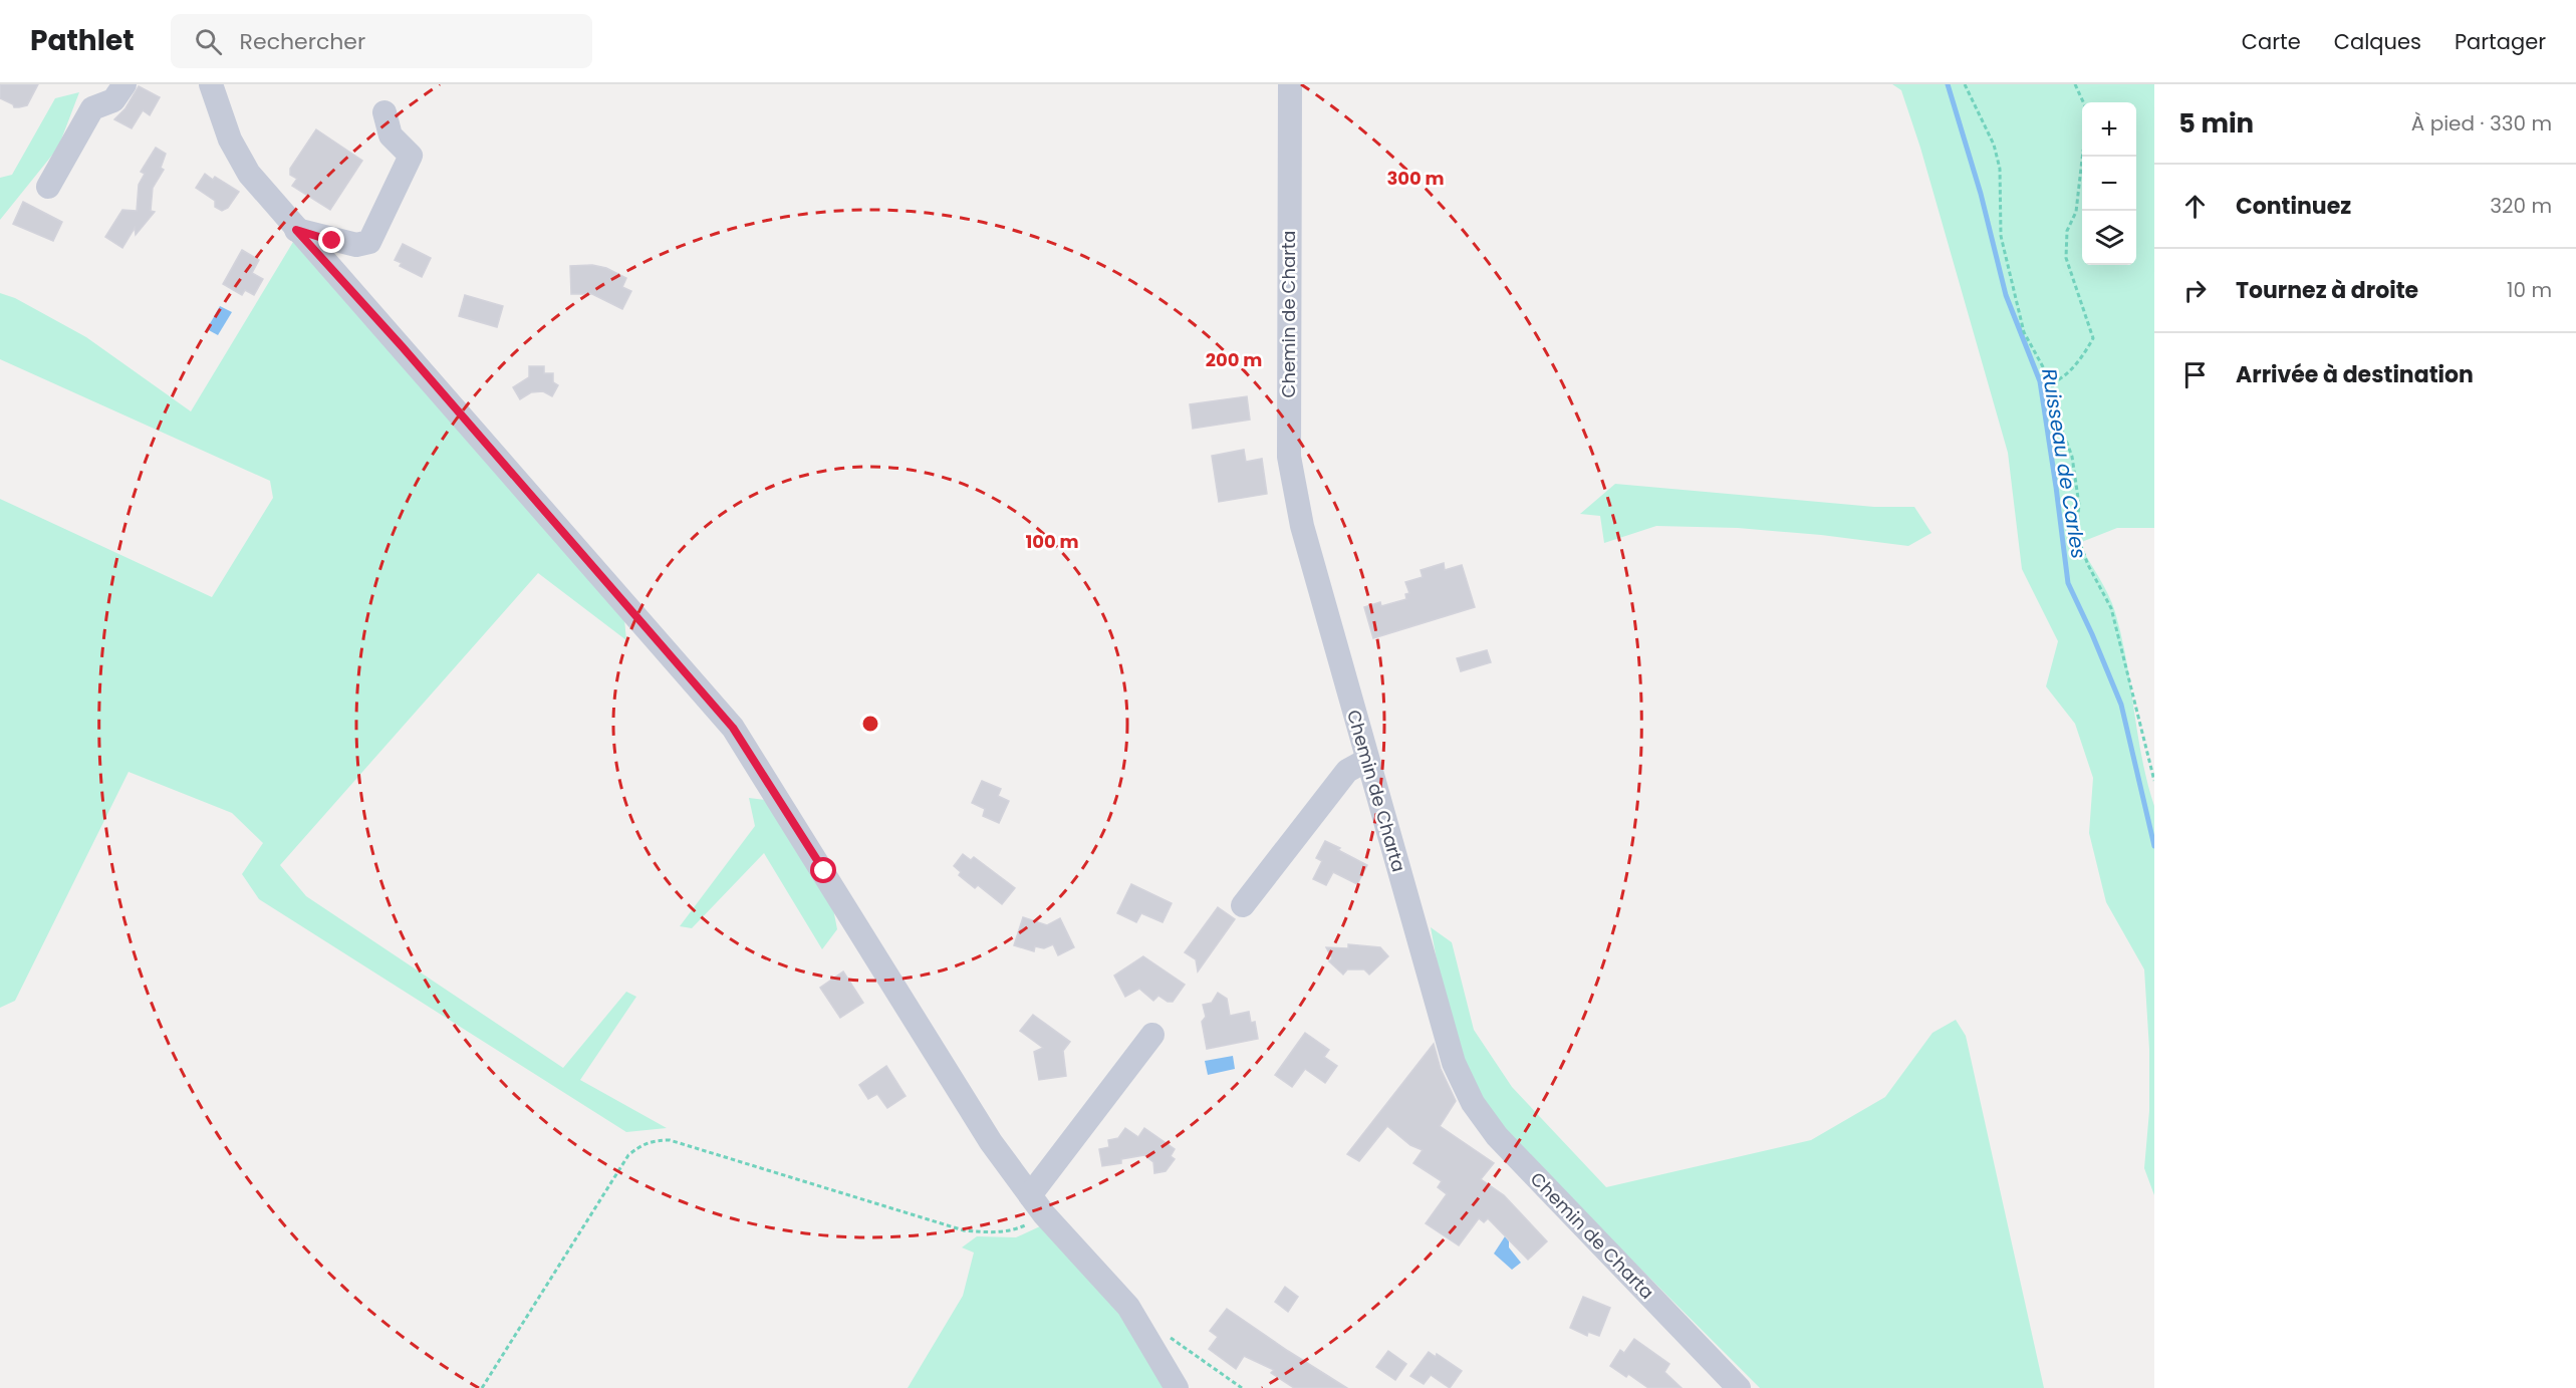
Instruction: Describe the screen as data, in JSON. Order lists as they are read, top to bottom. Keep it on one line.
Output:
{"streets":{"street":["Chemin de Charta"]},"water":["Ruisseau de Carles"],"page":{"header":"Pathlet","search":"Rechercher","nav":["Carte","Calques","Partager"],"heading":["5 min","À pied · 330 m"],"map_buttons":["+","−"],"list":[["Continuez","320 m"],["Tournez à droite","10 m"],"Arrivée à destination"]},"rings":["300 m","200 m","100 m"]}
